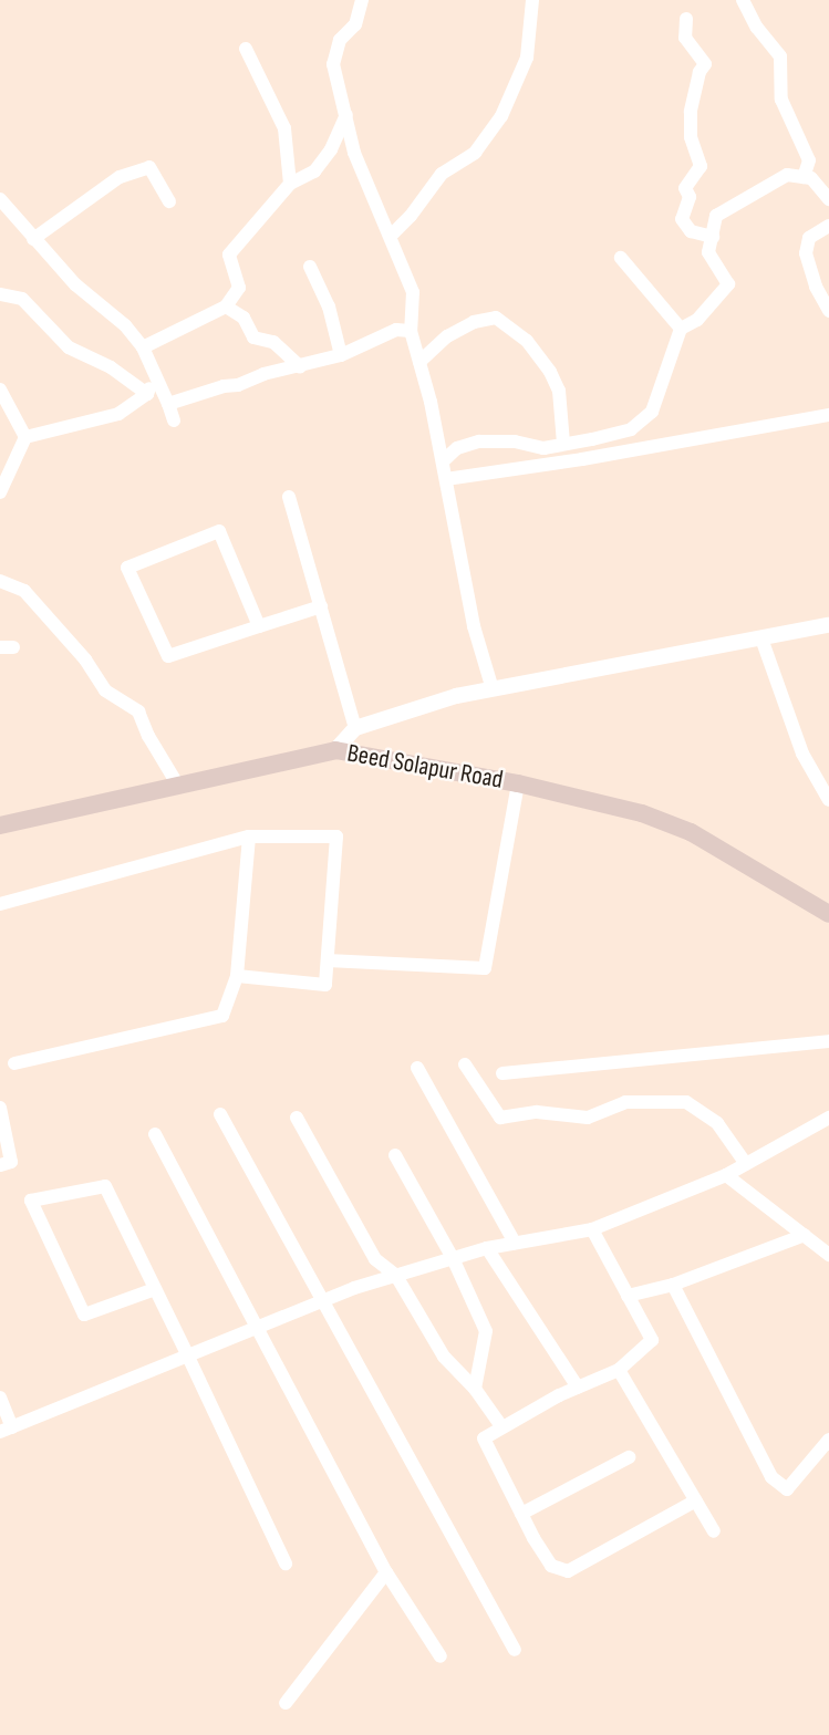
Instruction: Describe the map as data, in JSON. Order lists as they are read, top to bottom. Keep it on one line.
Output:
{"streets":{"main road":["Beed Solapur Road"]}}
